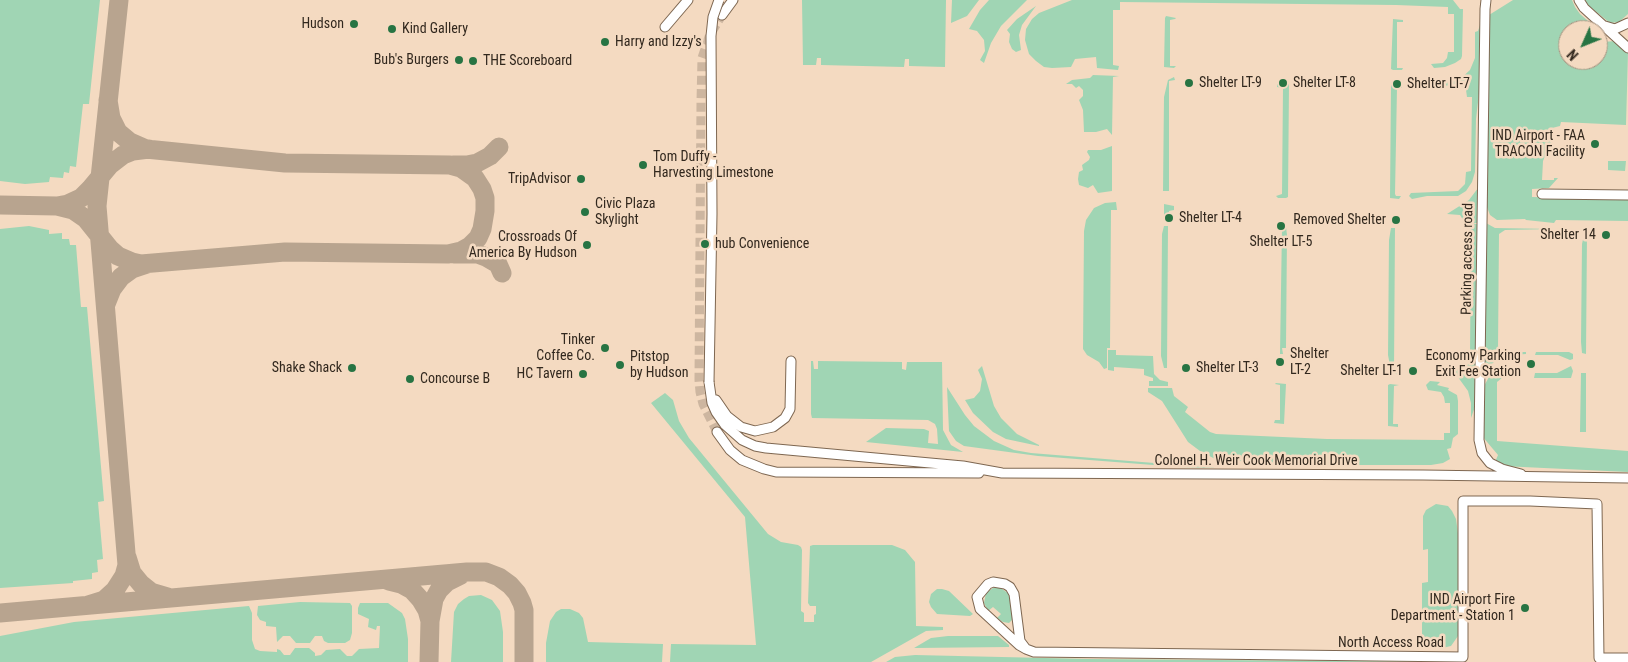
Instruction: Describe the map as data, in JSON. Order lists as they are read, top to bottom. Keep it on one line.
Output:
{"streets":{"street":["Parking access road","Colonel H. Weir Cook Memorial Drive","North Access Road"]},"crossings":[["Parking access road","Colonel H. Weir Cook Memorial Drive"]],"places":["Hudson","Kind Gallery","Harry and Izzy's","Bub's Burgers","THE Scoreboard","Shelter LT-9","Shelter LT-8","Shelter LT-7","IND Airport - FAA TRACON Facility","Tom Duffy - Harvesting Limestone","TripAdvisor","Civic Plaza Skylight","Shelter LT-4","Removed Shelter","Shelter LT-5","Shelter 14","hub Convenience","Crossroads Of America By Hudson","Tinker Coffee Co.","Shelter LT-2","Economy Parking Exit Fee Station","Pitstop by Hudson","Shake Shack","Shelter LT-3","Shelter LT-1","HC Tavern","Concourse B","IND Airport Fire Department - Station 1"],"north":"bottom left"}
